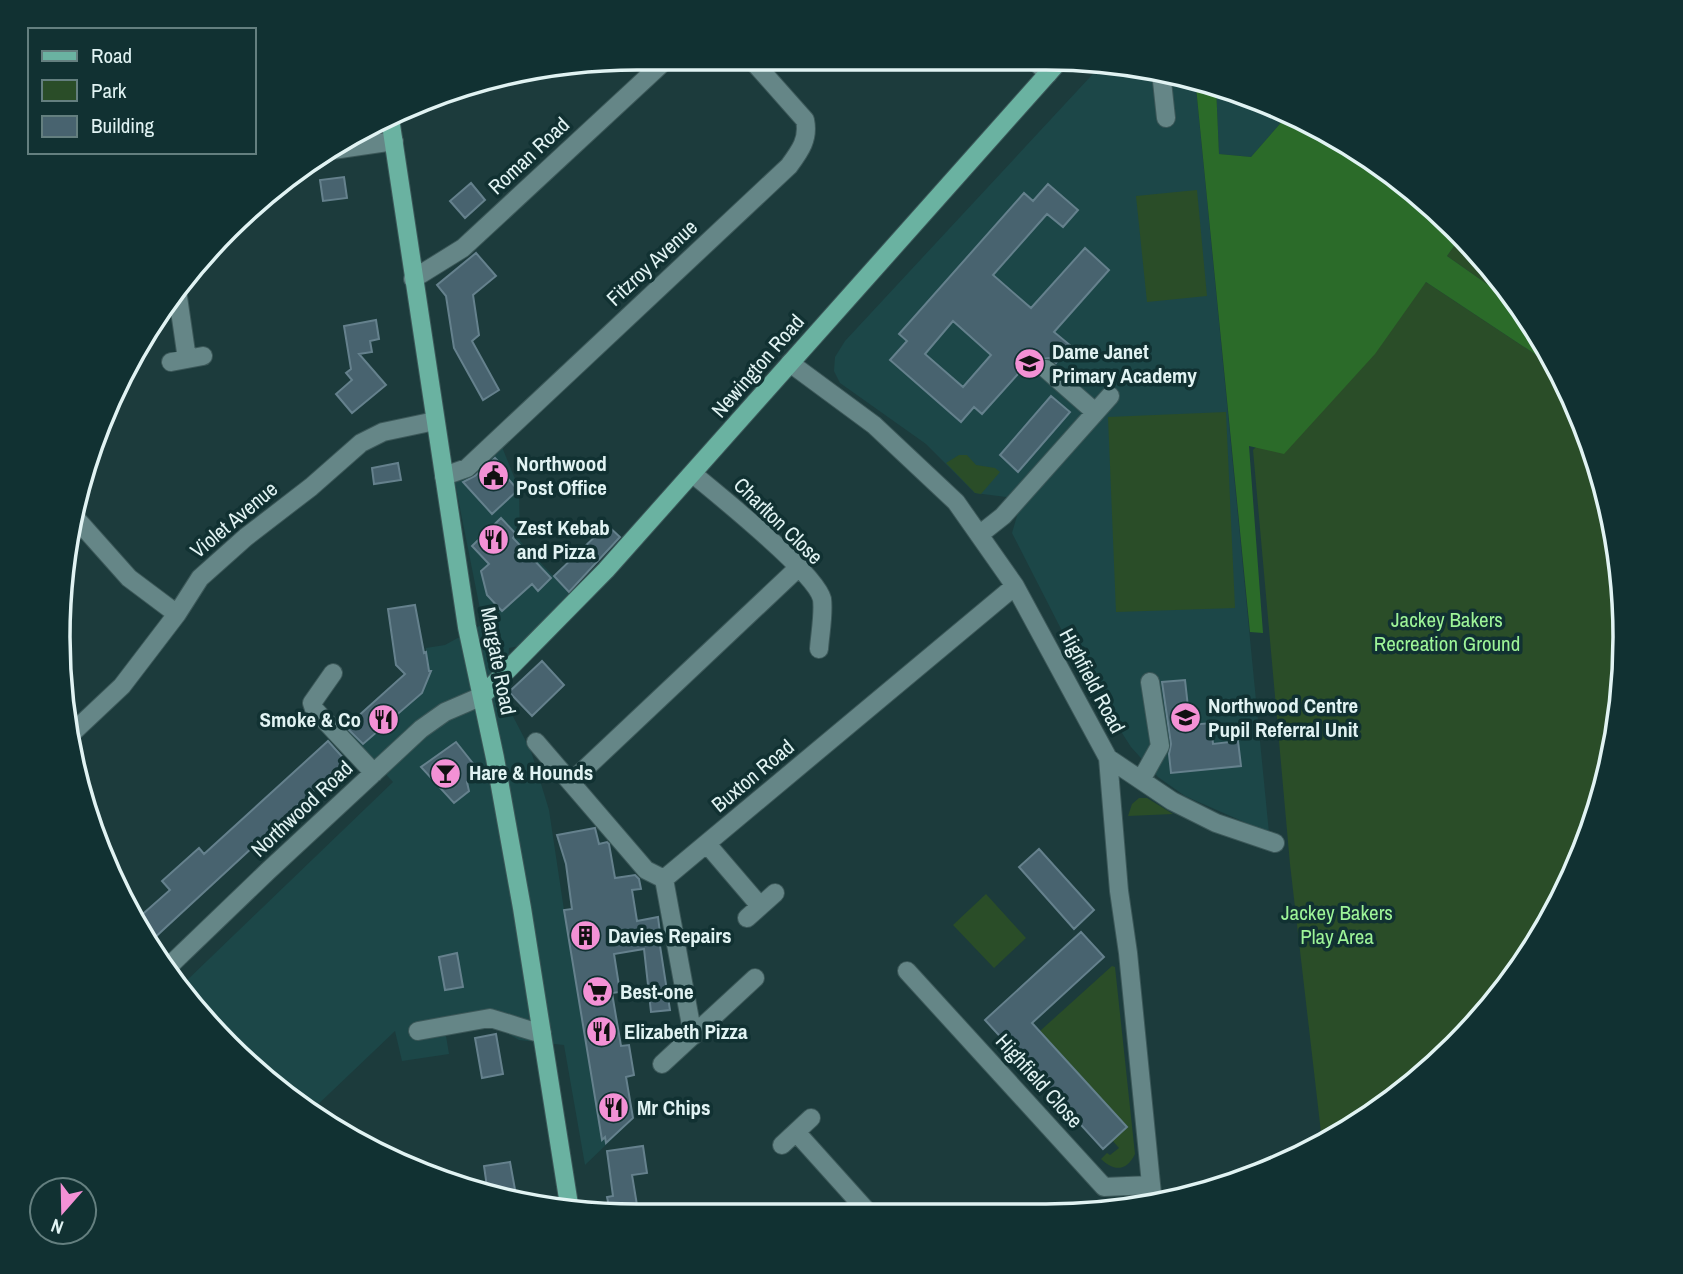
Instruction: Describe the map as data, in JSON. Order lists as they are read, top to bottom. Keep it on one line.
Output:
{"streets":{"main road":["Newington Road","Margate Road"],"street":["Roman Road","Fitzroy Avenue","Violet Avenue","Charlton Close","Highfield Road","Buxton Road","Northwood Road","Highfield Close"]},"crossings":[["Roman Road","Margate Road"],["Fitzroy Avenue","Margate Road"],["Newington Road","Charlton Close"],["Newington Road","Margate Road"],["Newington Road","Highfield Road"],["Newington Road","Northwood Road"],["Violet Avenue","Margate Road"],["Margate Road","Northwood Road"],["Highfield Road","Buxton Road"],["Highfield Road","Highfield Close"]],"parks":["Jackey Bakers Recreation Ground","Jackey Bakers Play Area"],"places":{"school or university":["Dame Janet Primary Academy","Northwood Centre Pupil Referral Unit"],"public building":["Northwood Post Office"],"restaurant":["Zest Kebab and Pizza","Smoke & Co","Elizabeth Pizza","Mr Chips"],"bar":["Hare & Hounds"],"building":["Davies Repairs"],"supermarket":["Best-one"]},"legend":["Road","Park","Building"],"north":"bottom"}
